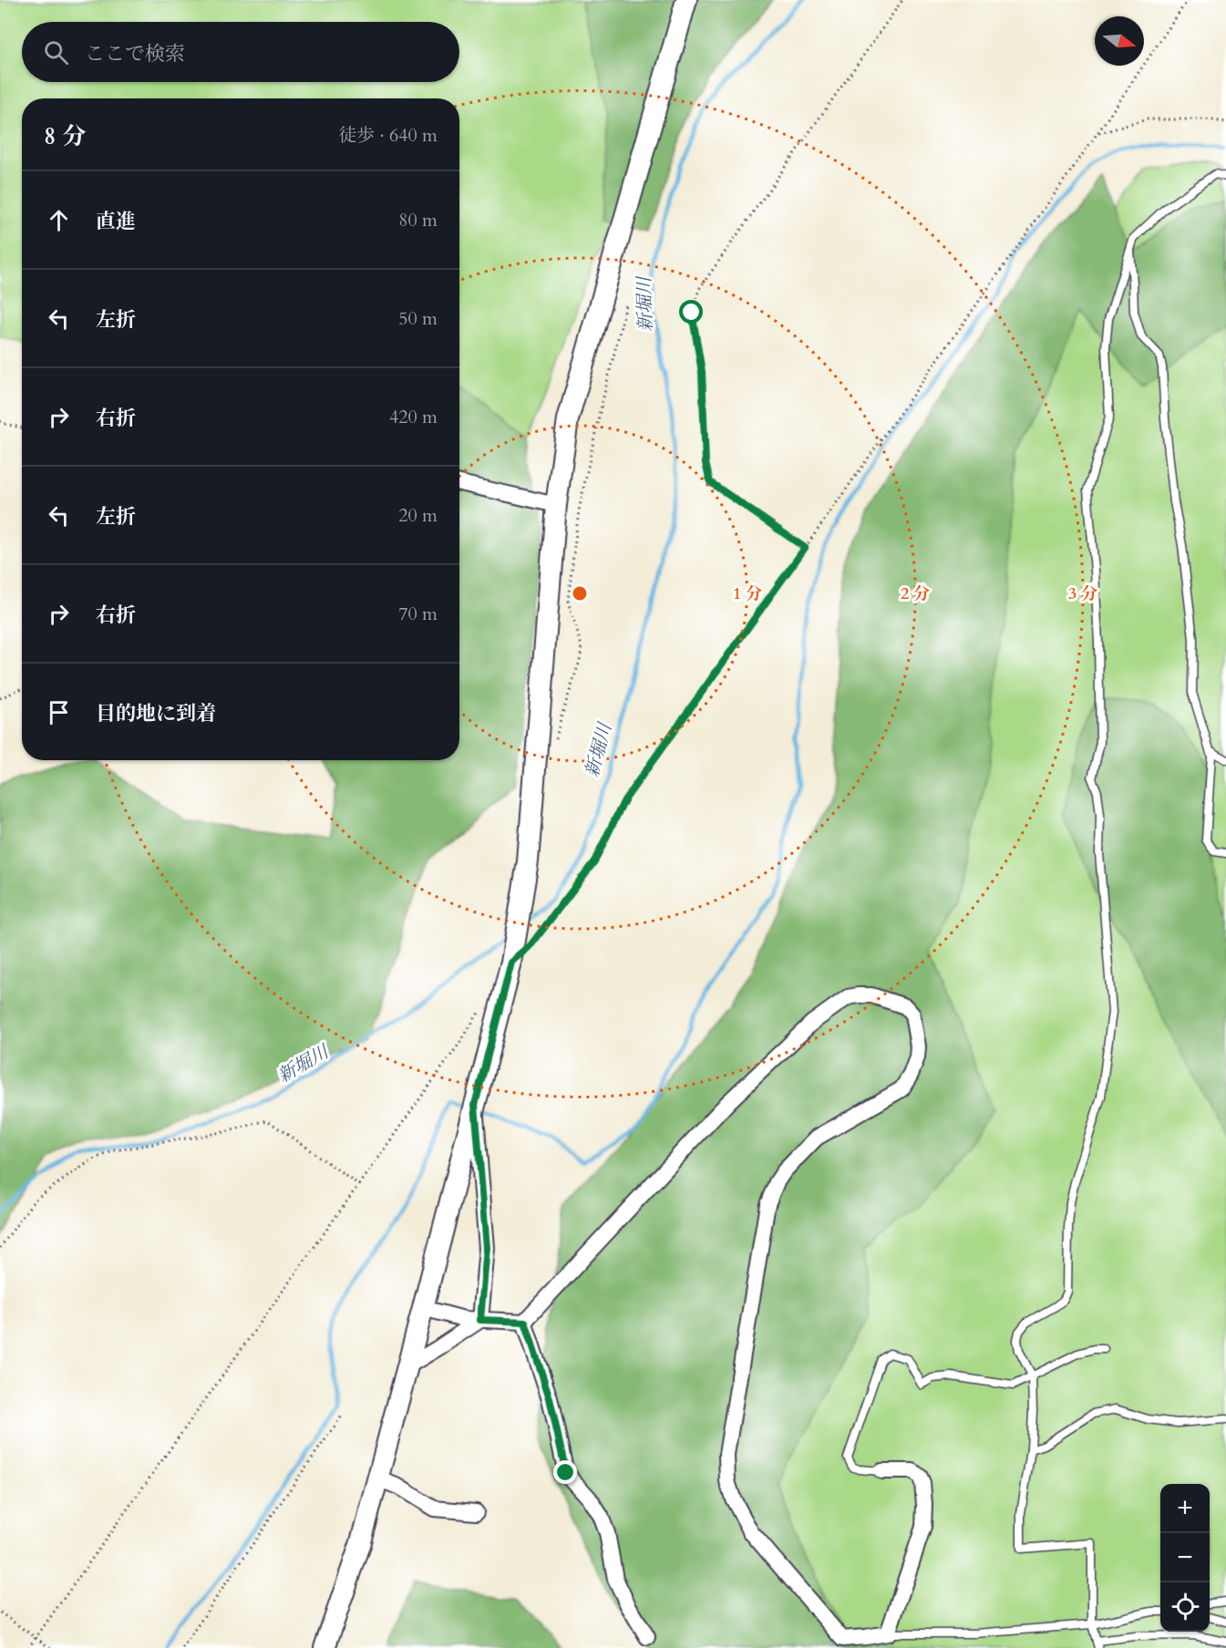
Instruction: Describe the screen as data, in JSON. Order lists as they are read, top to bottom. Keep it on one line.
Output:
{"water":["新堀川"],"north":"right","page":{"search":"ここで検索","heading":["8 分","徒歩 · 640 m"],"list":[["直進","80 m"],["左折","50 m"],["右折","420 m"],["左折","20 m"],["右折","70 m"],"目的地に到着"],"map_buttons":["+","−"]},"rings":["1 分","2 分","3 分"]}
